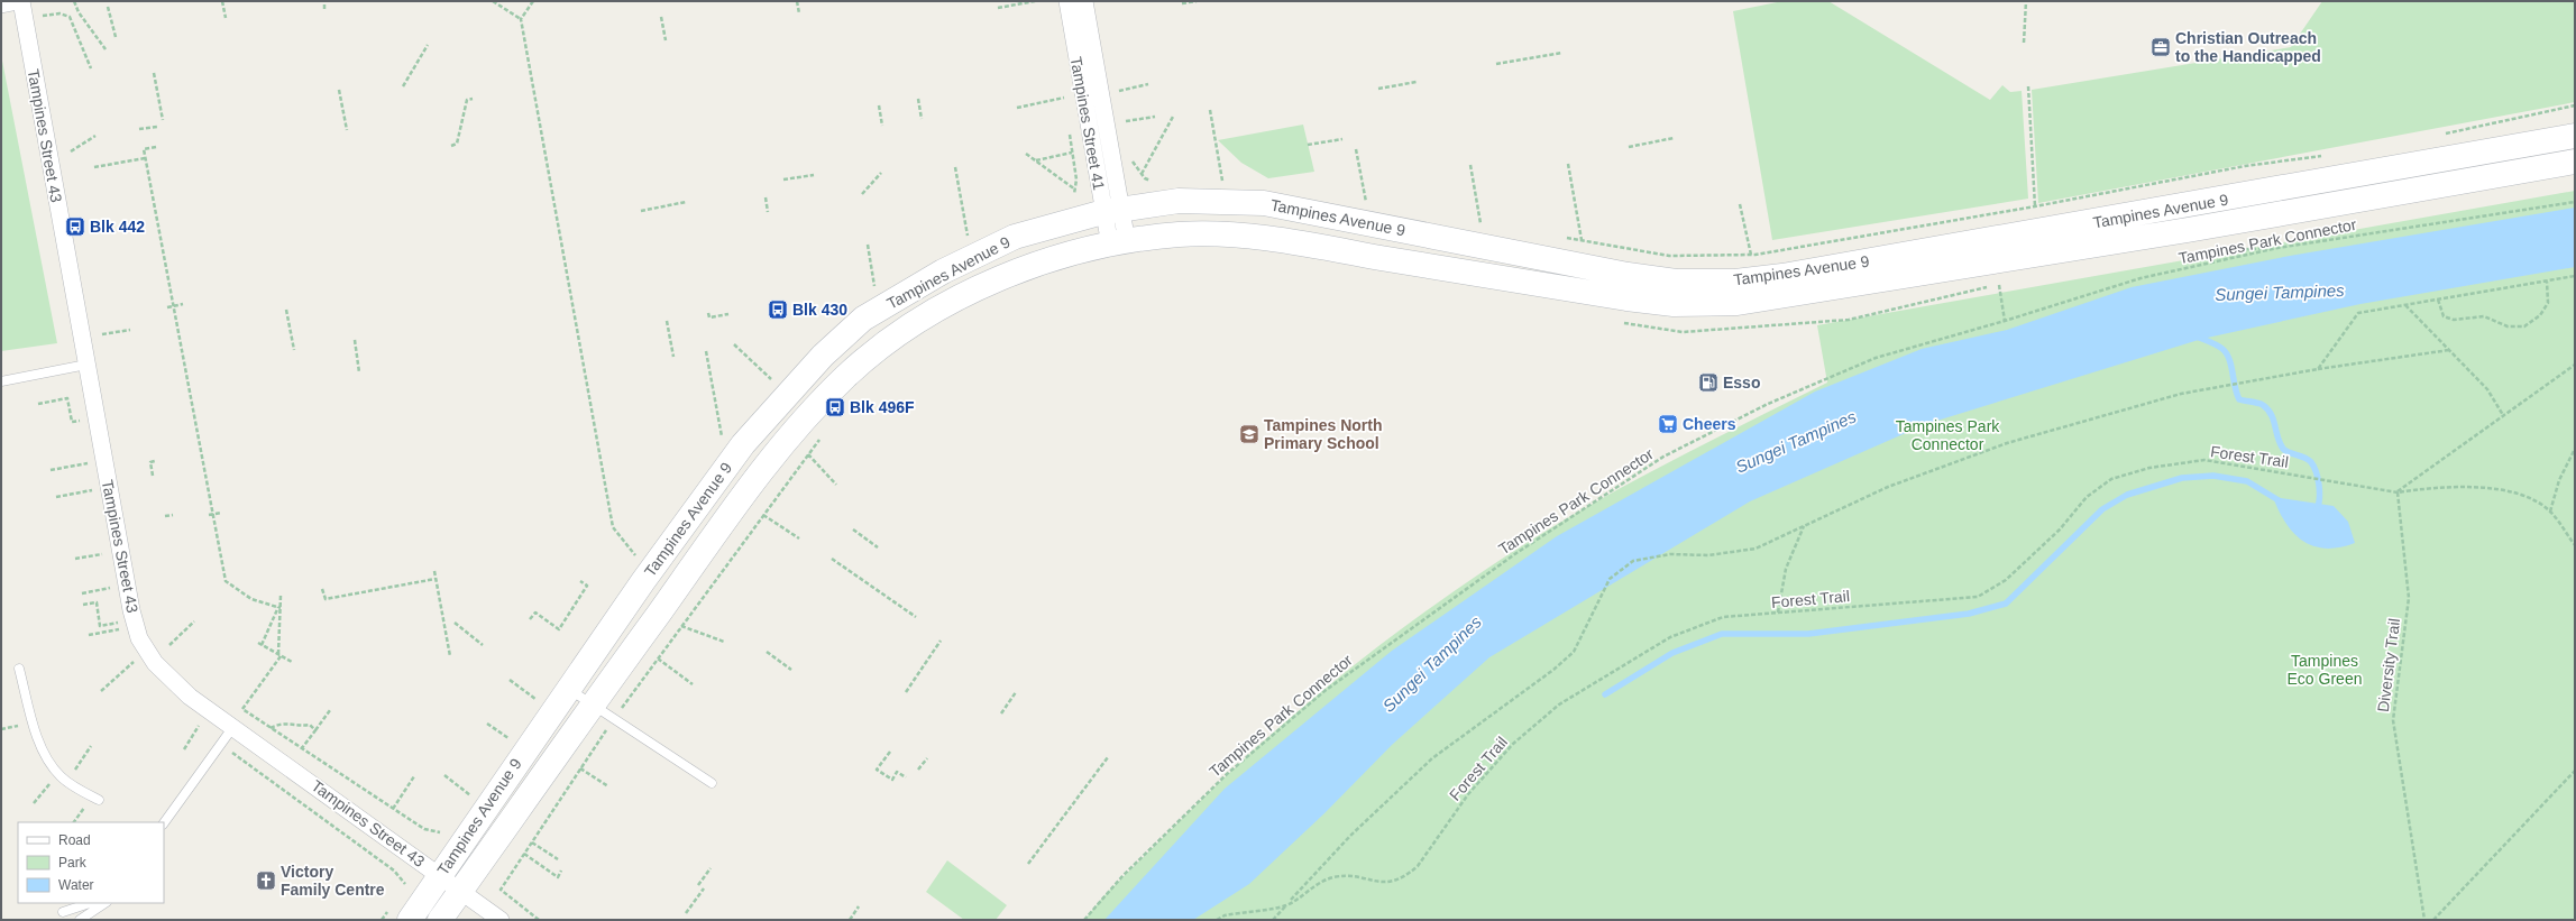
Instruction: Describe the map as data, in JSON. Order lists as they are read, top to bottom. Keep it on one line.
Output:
{"streets":{"main road":["Tampines Avenue 9"],"street":["Tampines Street 41","Tampines Street 43"],"path":["Tampines Park Connector","Forest Trail","Diversity Trail"]},"crossings":[["Tampines Street 41","Tampines Avenue 9"],["Tampines Street 43","Tampines Avenue 9"],["Forest Trail","Diversity Trail"]],"water":["Sungei Tampines"],"parks":["Tampines Park Connector","Tampines Eco Green"],"places":{"office":["Christian Outreach to the Handicapped"],"bus stop":["Blk 442","Blk 430","Blk 496F"],"fuel station":["Esso"],"supermarket":["Cheers"],"school or university":["Tampines North Primary School"],"church":["Victory Family Centre"]},"legend":["Road","Park","Water"]}
